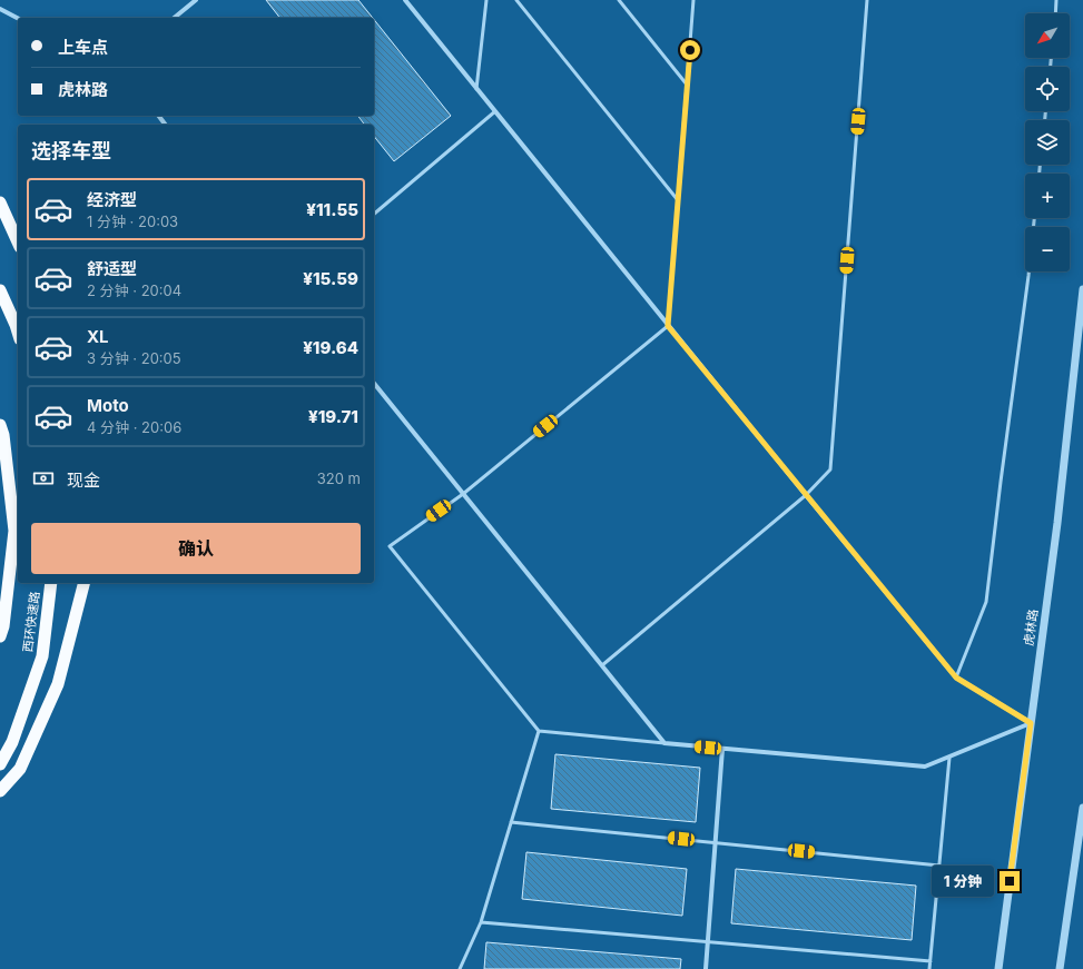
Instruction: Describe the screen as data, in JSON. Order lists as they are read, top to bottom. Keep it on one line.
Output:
{"streets":{"highway":["西环快速路"],"street":["虎林路"]},"north":"bottom left","page":{"map_buttons":["+","−"],"banner":["上车点","虎林路"],"heading":"选择车型","list":[{"name":"经济型","note":"1 分钟 · 20:03","value":"¥11.55"},{"name":"舒适型","note":"2 分钟 · 20:04","value":"¥15.59"},{"name":"XL","note":"3 分钟 · 20:05","value":"¥19.64"},{"name":"Moto","note":"4 分钟 · 20:06","value":"¥19.71"}],"pay":["现金","320 m"],"buttons":"确认","bubble":"1 分钟"}}
